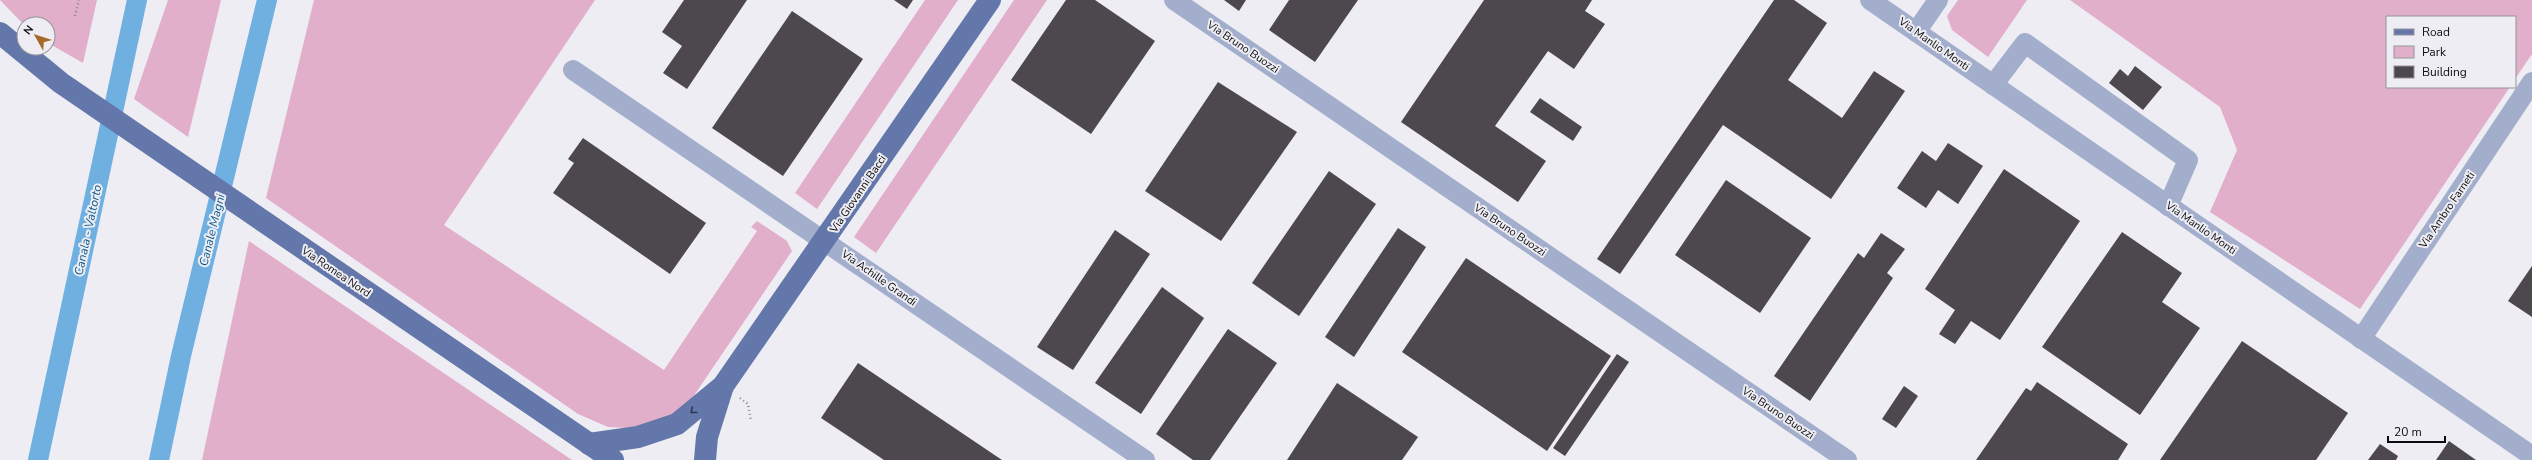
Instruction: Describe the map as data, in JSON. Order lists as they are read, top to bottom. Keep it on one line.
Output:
{"streets":{"main road":["Via Giovanni Bacci","Via Romea Nord"],"street":["Via Manlio Monti","Via Bruno Buozzi","Via Ambro Farneti","Via Achille Grandi"]},"crossings":[["Via Manlio Monti","Via Ambro Farneti"],["Via Giovanni Bacci","Via Romea Nord"],["Via Giovanni Bacci","Via Achille Grandi"]],"water":["Canala - Valtorto","Canale Magni"],"legend":["Road","Park","Building"],"scale_bar":"20 m","north":"top left"}
